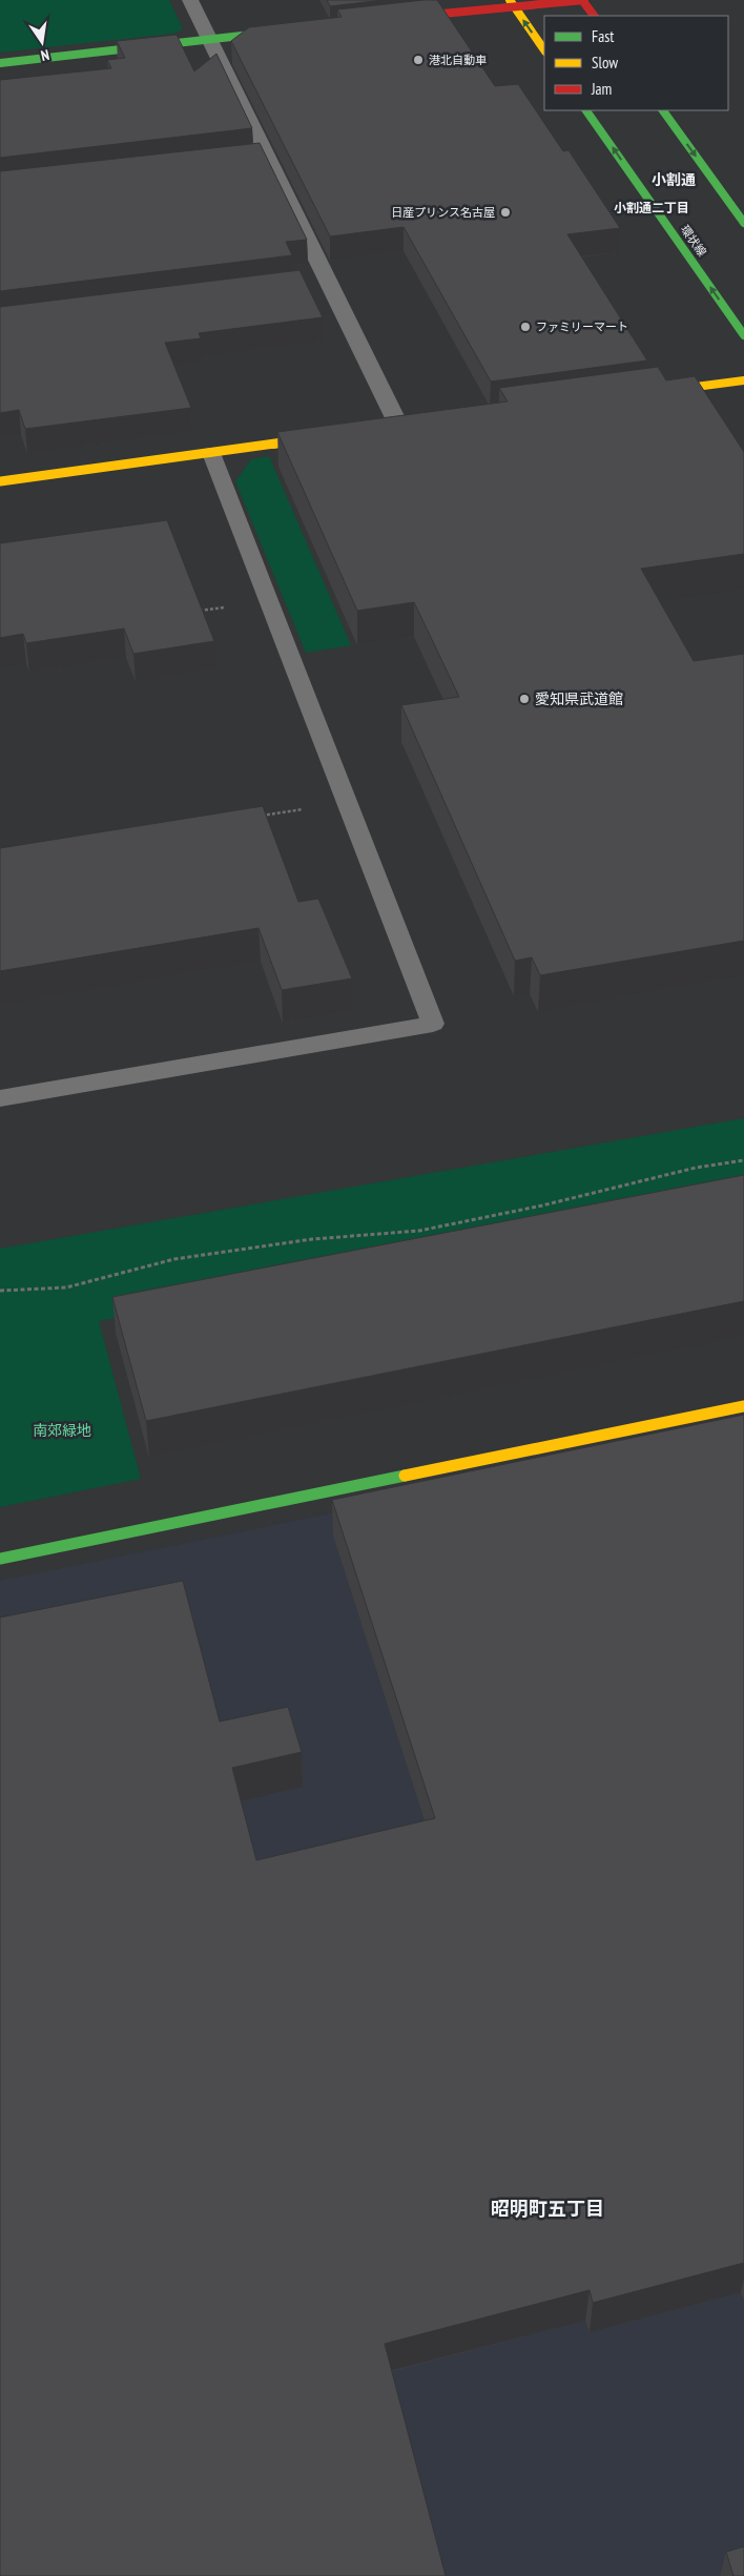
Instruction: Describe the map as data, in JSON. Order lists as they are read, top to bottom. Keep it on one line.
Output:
{"streets":{"street":["環状線"]},"districts":["小割通","小割通二丁目","昭明町五丁目"],"parks":["南郊緑地"],"places":["港北自動車","日産プリンス名古屋","ファミリーマート","愛知県武道館"],"legend":["Fast","Slow","Jam"],"north":"bottom"}
